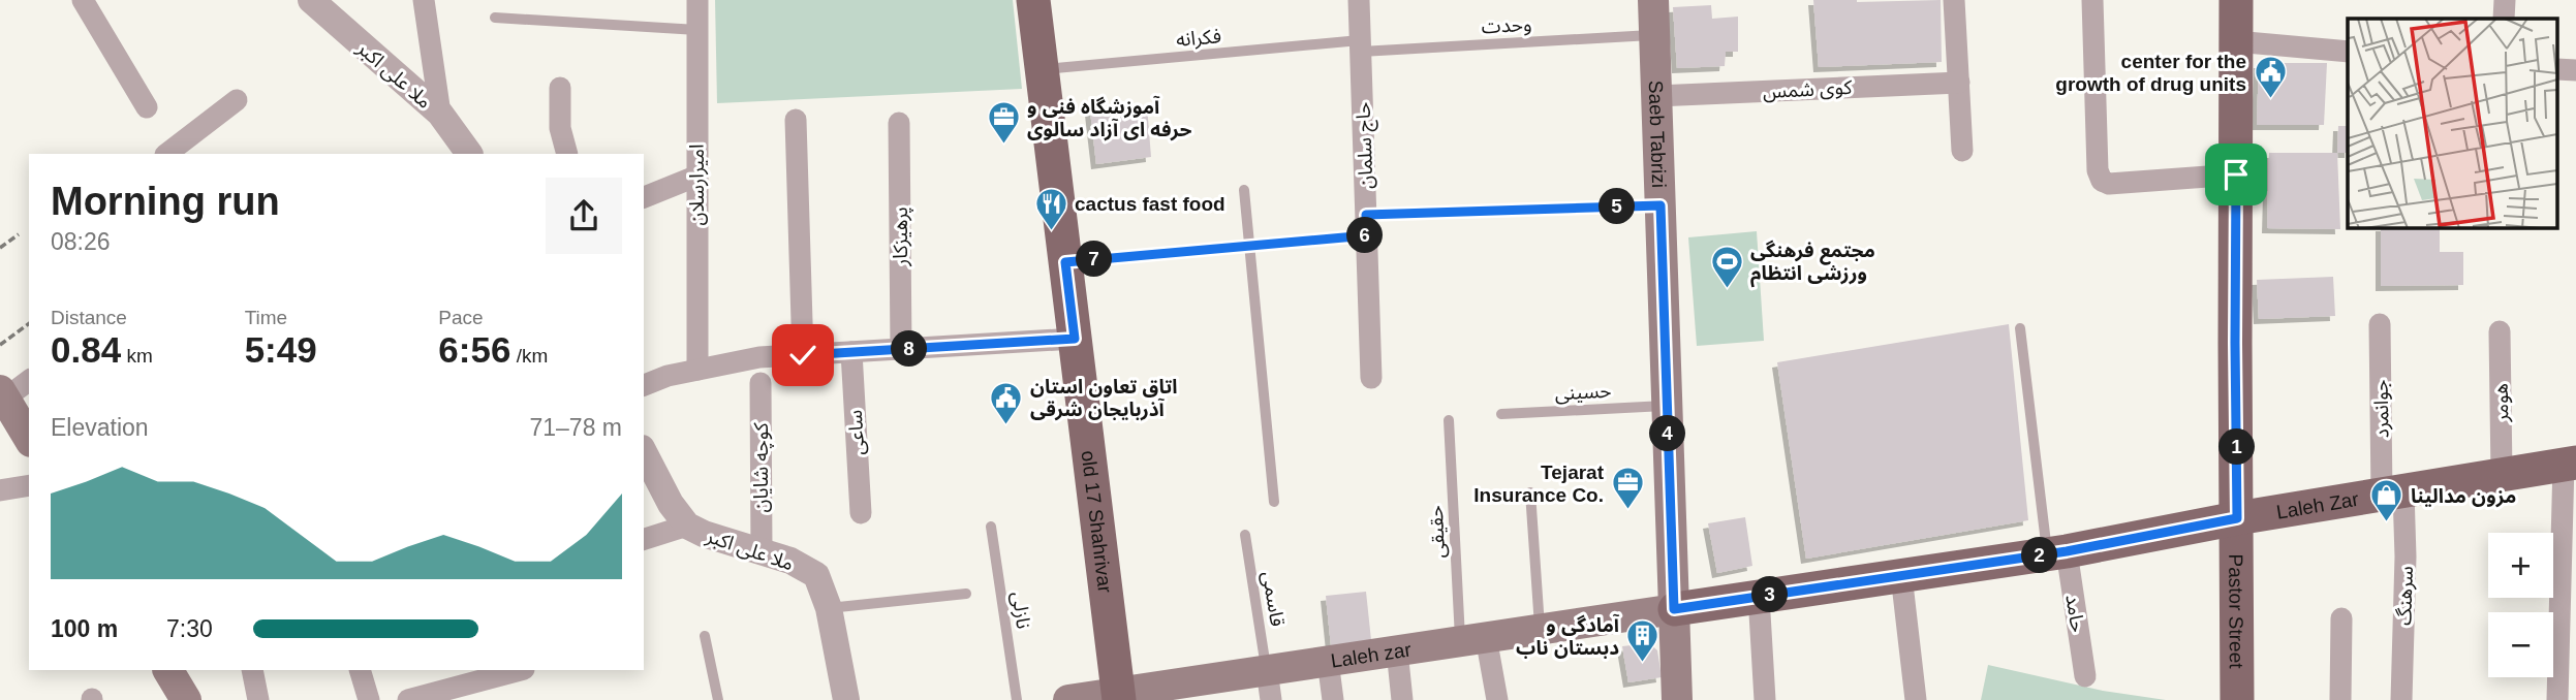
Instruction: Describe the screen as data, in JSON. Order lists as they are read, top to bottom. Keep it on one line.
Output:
{"streets":{"main road":["Saeb Tabrizi","Laleh Zar","old 17 Shahrivar","Pastor Street","Laleh zar"],"street":["ملا علی اکبر","کوی شمس","حاج سلمان","امیرارسلان","پرهیزکار","هومر","جوانمرد","ساعی","کوچه شایان","سرهنگ","حامد"],"lane":["وحدت","فکرانه","حسینی","حقیقی","قاسمی","نازلی"]},"crossings":[["وحدت","فکرانه"],["وحدت","Saeb Tabrizi"],["وحدت","حاج سلمان"],["فکرانه","حاج سلمان"],["فکرانه","old 17 Shahrivar"],["ملا علی اکبر","کوچه شایان"],["کوی شمس","Saeb Tabrizi"],["Saeb Tabrizi","حسینی"],["Saeb Tabrizi","Laleh Zar"],["Saeb Tabrizi","Laleh zar"],["هومر","Laleh Zar"],["جوانمرد","Laleh Zar"],["جوانمرد","سرهنگ"],["Laleh Zar","سرهنگ"],["Laleh Zar","Pastor Street"],["Laleh Zar","حامد"],["Laleh Zar","Laleh zar"],["old 17 Shahrivar","Laleh zar"],["حقیقی","Laleh zar"],["قاسمی","Laleh zar"]],"places":{"public building":["center for the growth of drug units","اتاق تعاون استان آذربایجان شرقی"],"office":["آموزشگاه فنی و حرفه ای آزاد سالوی","Tejarat Insurance Co."],"restaurant":["cactus fast food"],"sports":["مجتمع فرهنگی ورزشی انتظام"],"shop":["مزون مدالینا"],"building":["آمادگی و دبستان ناب"]},"page":{"heading":["Morning run","08:26"],"pins":["5","6","7","8","4","1","2","3"],"stats":[["Distance","0.84 km"],["Time","5:49"],["Pace","6:56 /km"]],"chart":["Elevation","71–78 m"],"map_buttons":["+","−"],"list":[{"name":"100 m","note":"7:30"}]}}
